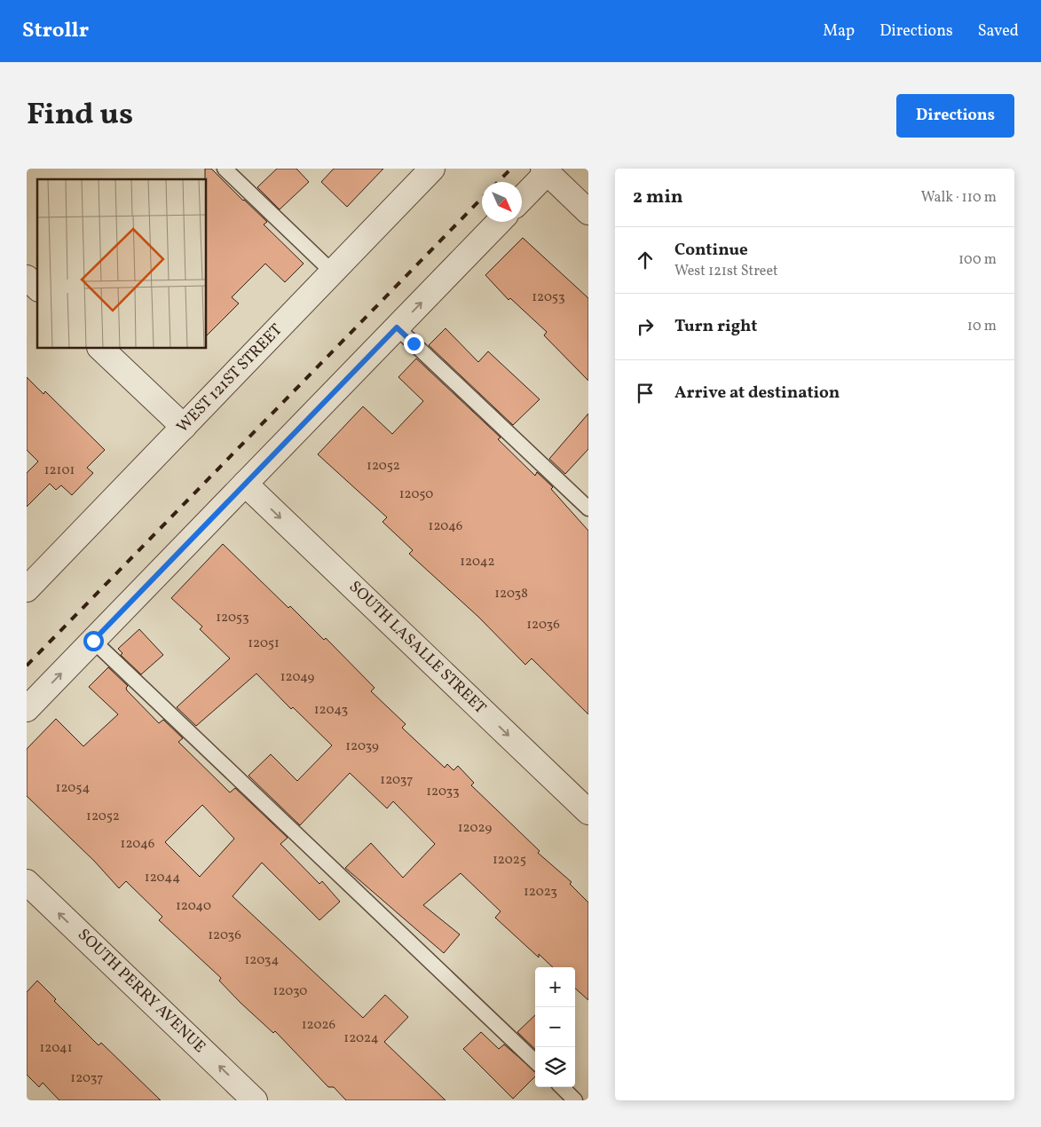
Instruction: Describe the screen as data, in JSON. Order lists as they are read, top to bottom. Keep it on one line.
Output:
{"streets":{"street":["WEST 121ST STREET","SOUTH LASALLE STREET","SOUTH PERRY AVENUE"]},"one_way":["SOUTH LASALLE STREET","SOUTH PERRY AVENUE"],"house_numbers":["12053","12052","12101","12050","12046","12042","12038","12053","12036","12051","12049","12043","12039","12037","12054","12033","12052","12029","12046","12025","12044","12023","12040","12036","12034","12030","12026","12024","12041","12037"],"north":"bottom right","page":{"header":"Strollr","nav":["Map","Directions","Saved"],"title":"Find us","buttons":"Directions","heading":["2 min","Walk · 110 m"],"list":[["Continue","West 121st Street","100 m"],["Turn right","10 m"],"Arrive at destination"],"map_buttons":["+","−"]}}
